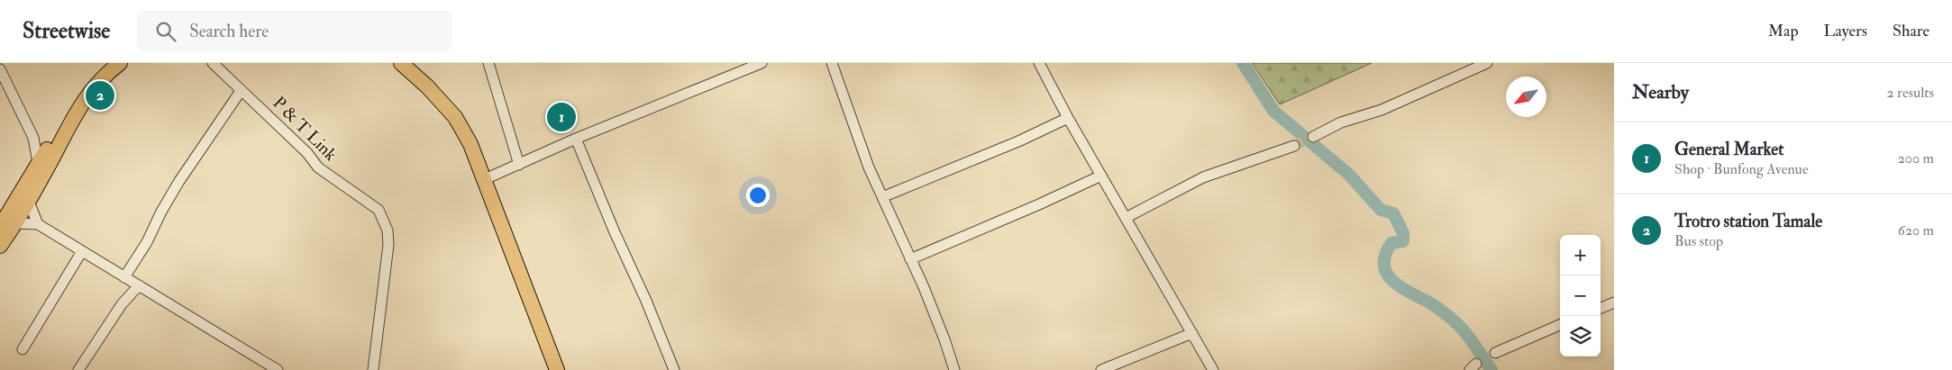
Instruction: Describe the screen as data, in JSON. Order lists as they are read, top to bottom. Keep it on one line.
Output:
{"streets":{"street":["P & T Link"]},"north":"bottom left","page":{"header":"Streetwise","search":"Search here","nav":["Map","Layers","Share"],"heading":["Nearby","2 results"],"pins":["2","1"],"list":[{"mark":"1","name":"General Market","note":"Shop · Bunfong Avenue","value":"200 m"},{"mark":"2","name":"Trotro station Tamale","note":"Bus stop","value":"620 m"}],"map_buttons":["+","−"]}}
